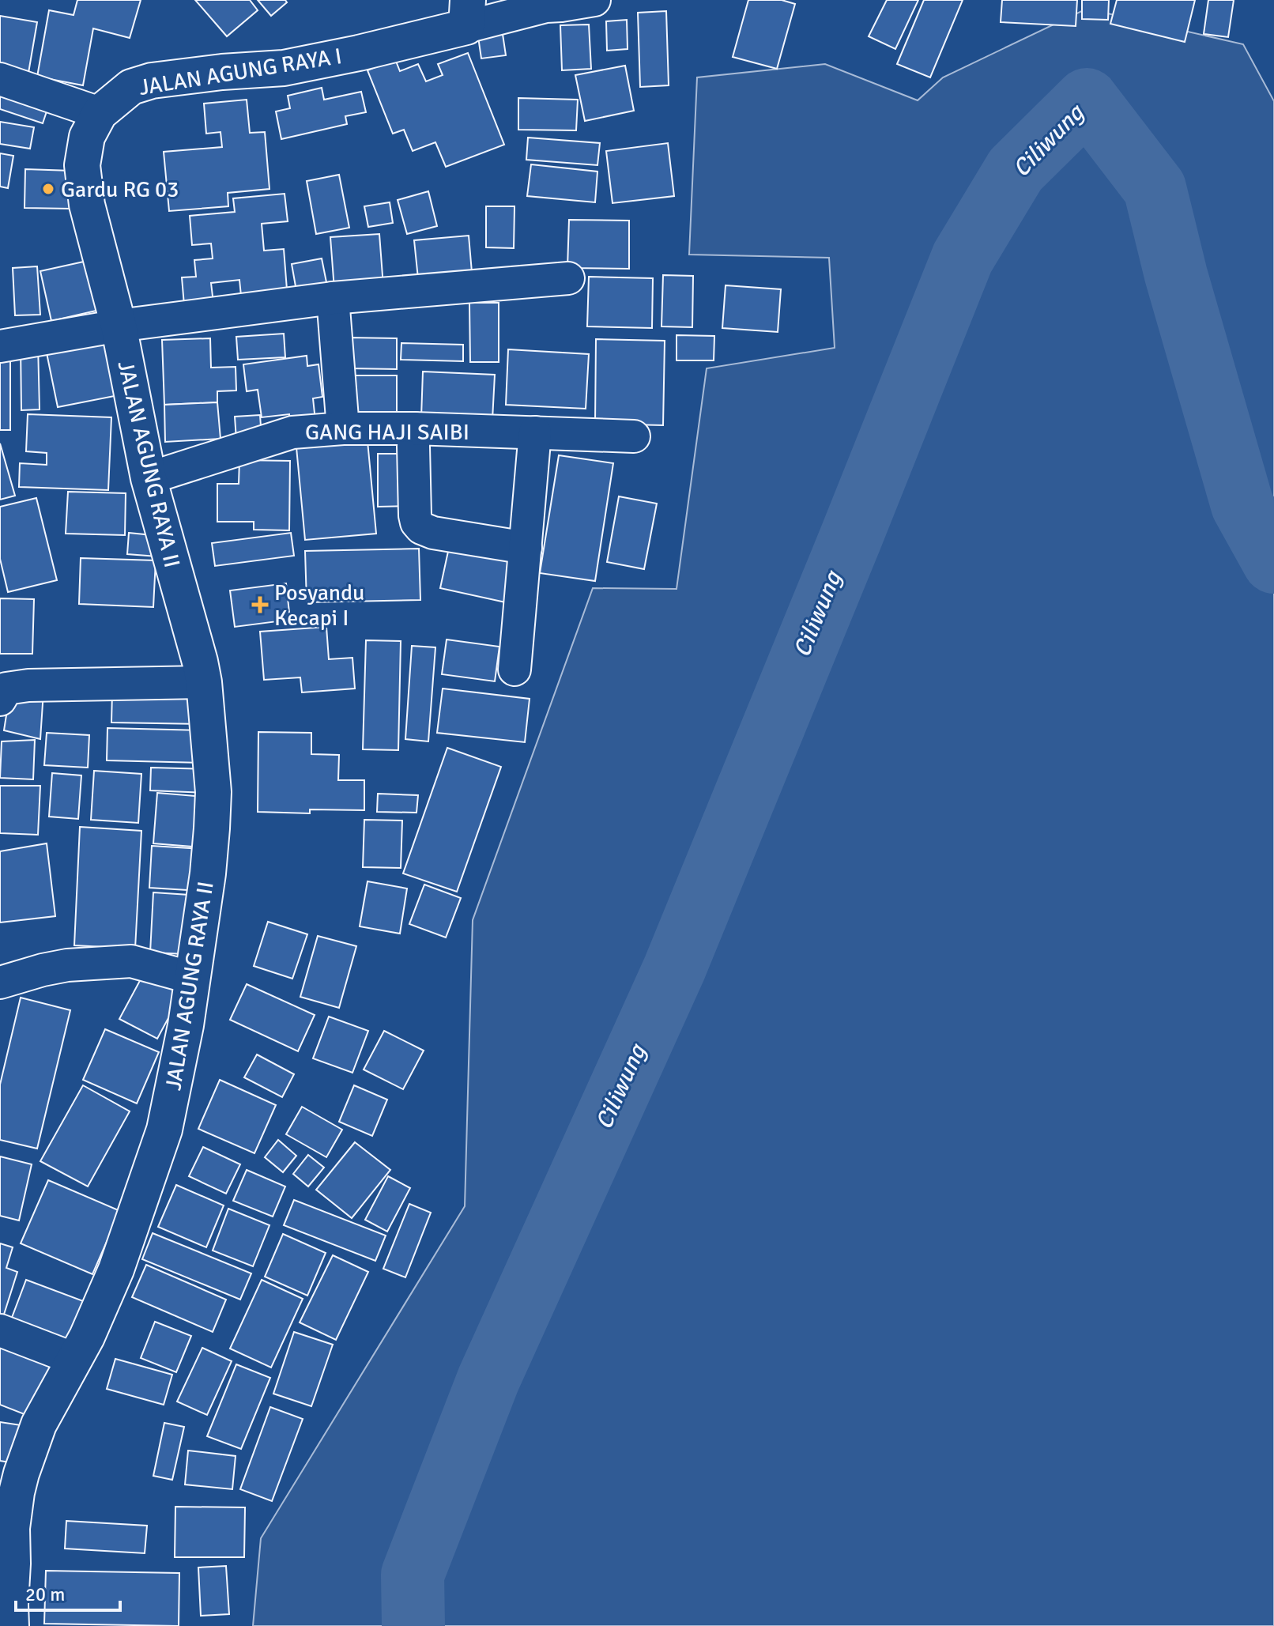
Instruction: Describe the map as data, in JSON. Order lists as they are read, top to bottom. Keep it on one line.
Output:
{"streets":{"street":["JALAN AGUNG RAYA I","GANG HAJI SAIBI","JALAN AGUNG RAYA II"]},"crossings":[["JALAN AGUNG RAYA I","JALAN AGUNG RAYA II"],["GANG HAJI SAIBI","JALAN AGUNG RAYA II"]],"water":["Ciliwung"],"places":{"other":["Gardu RG 03"],"health":["Posyandu Kecapi I"]},"scale_bar":"20 m"}
